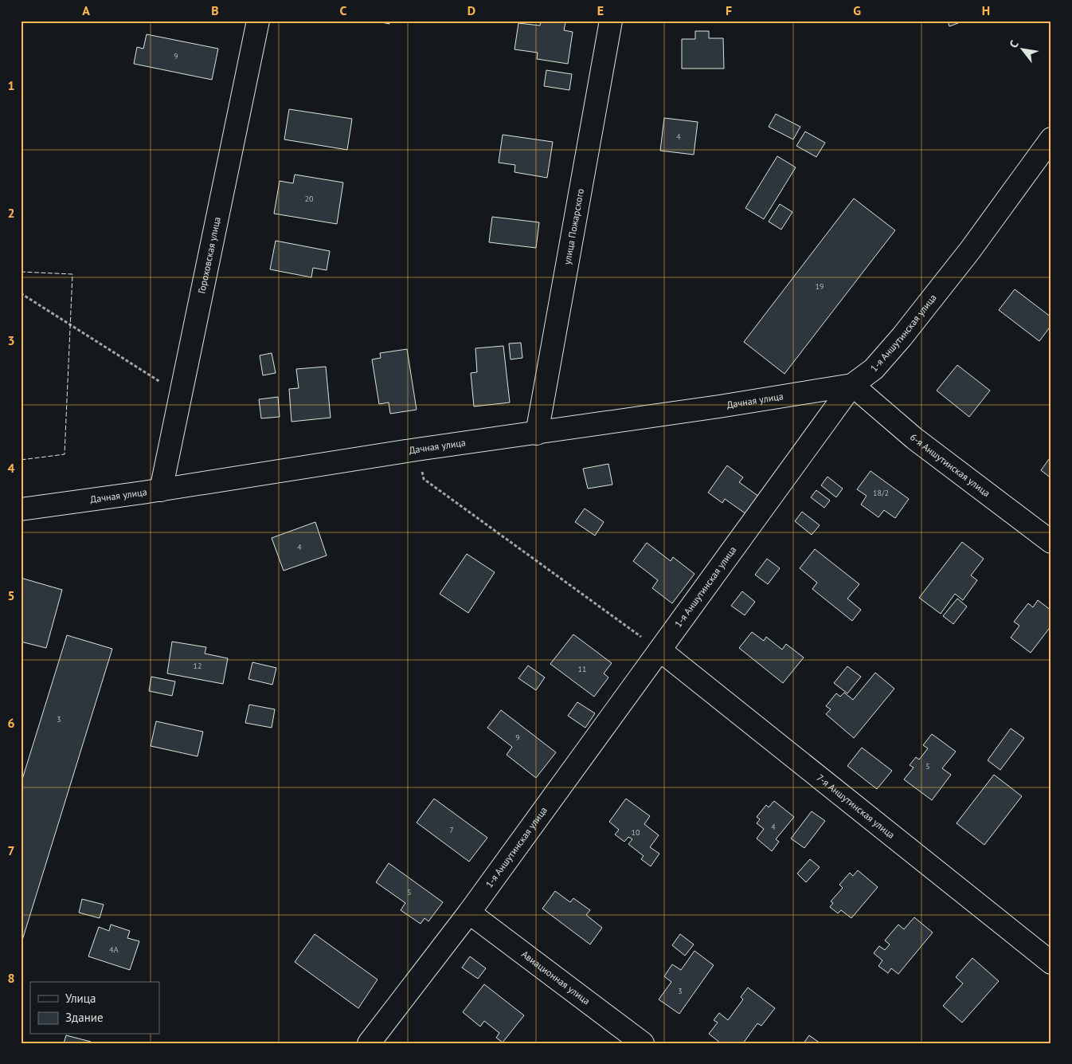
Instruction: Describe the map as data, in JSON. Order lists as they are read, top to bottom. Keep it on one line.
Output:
{"streets":{"street":["улица Пожарского","Гороховская улица","1-я Аншутинская улица","Дачная улица","6-я Аншутинская улица","7-я Аншутинская улица","Авиационная улица"]},"crossings":[["улица Пожарского","Дачная улица"],["Гороховская улица","Дачная улица"],["1-я Аншутинская улица","Дачная улица"],["1-я Аншутинская улица","6-я Аншутинская улица"],["1-я Аншутинская улица","7-я Аншутинская улица"],["1-я Аншутинская улица","Авиационная улица"],["Дачная улица","6-я Аншутинская улица"]],"house_numbers":["9","4","20","19","18/2","4","12","11","3","9","5","4","7","10","5","4А","3"],"legend":["Улица","Здание"],"north":"top left","grid":{"columns":["A","B","C","D","E","F","G","H"],"rows":["1","2","3","4","5","6","7","8"]}}
